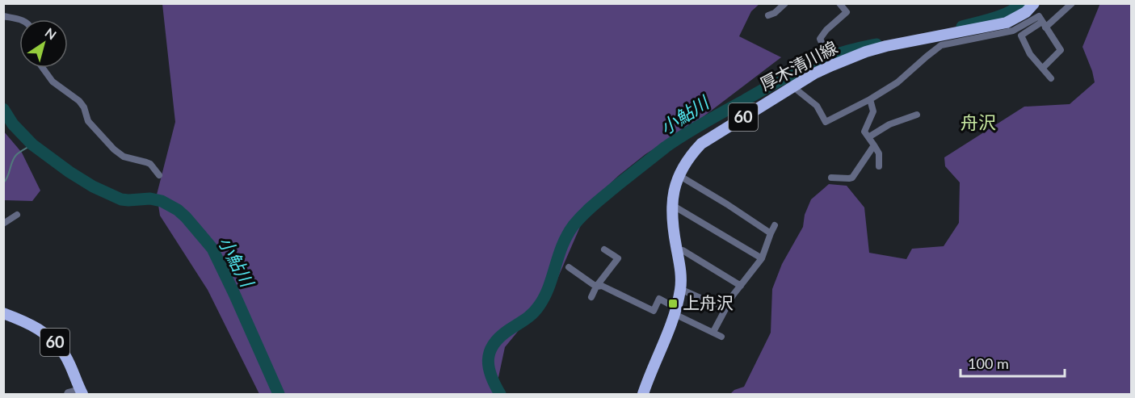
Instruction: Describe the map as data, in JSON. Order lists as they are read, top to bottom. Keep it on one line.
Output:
{"streets":{"main road":["厚木清川線","60"]},"districts":["舟沢"],"water":["小鮎川"],"places":{"transit":["上舟沢"]},"scale_bar":"100 m","north":"top right"}
